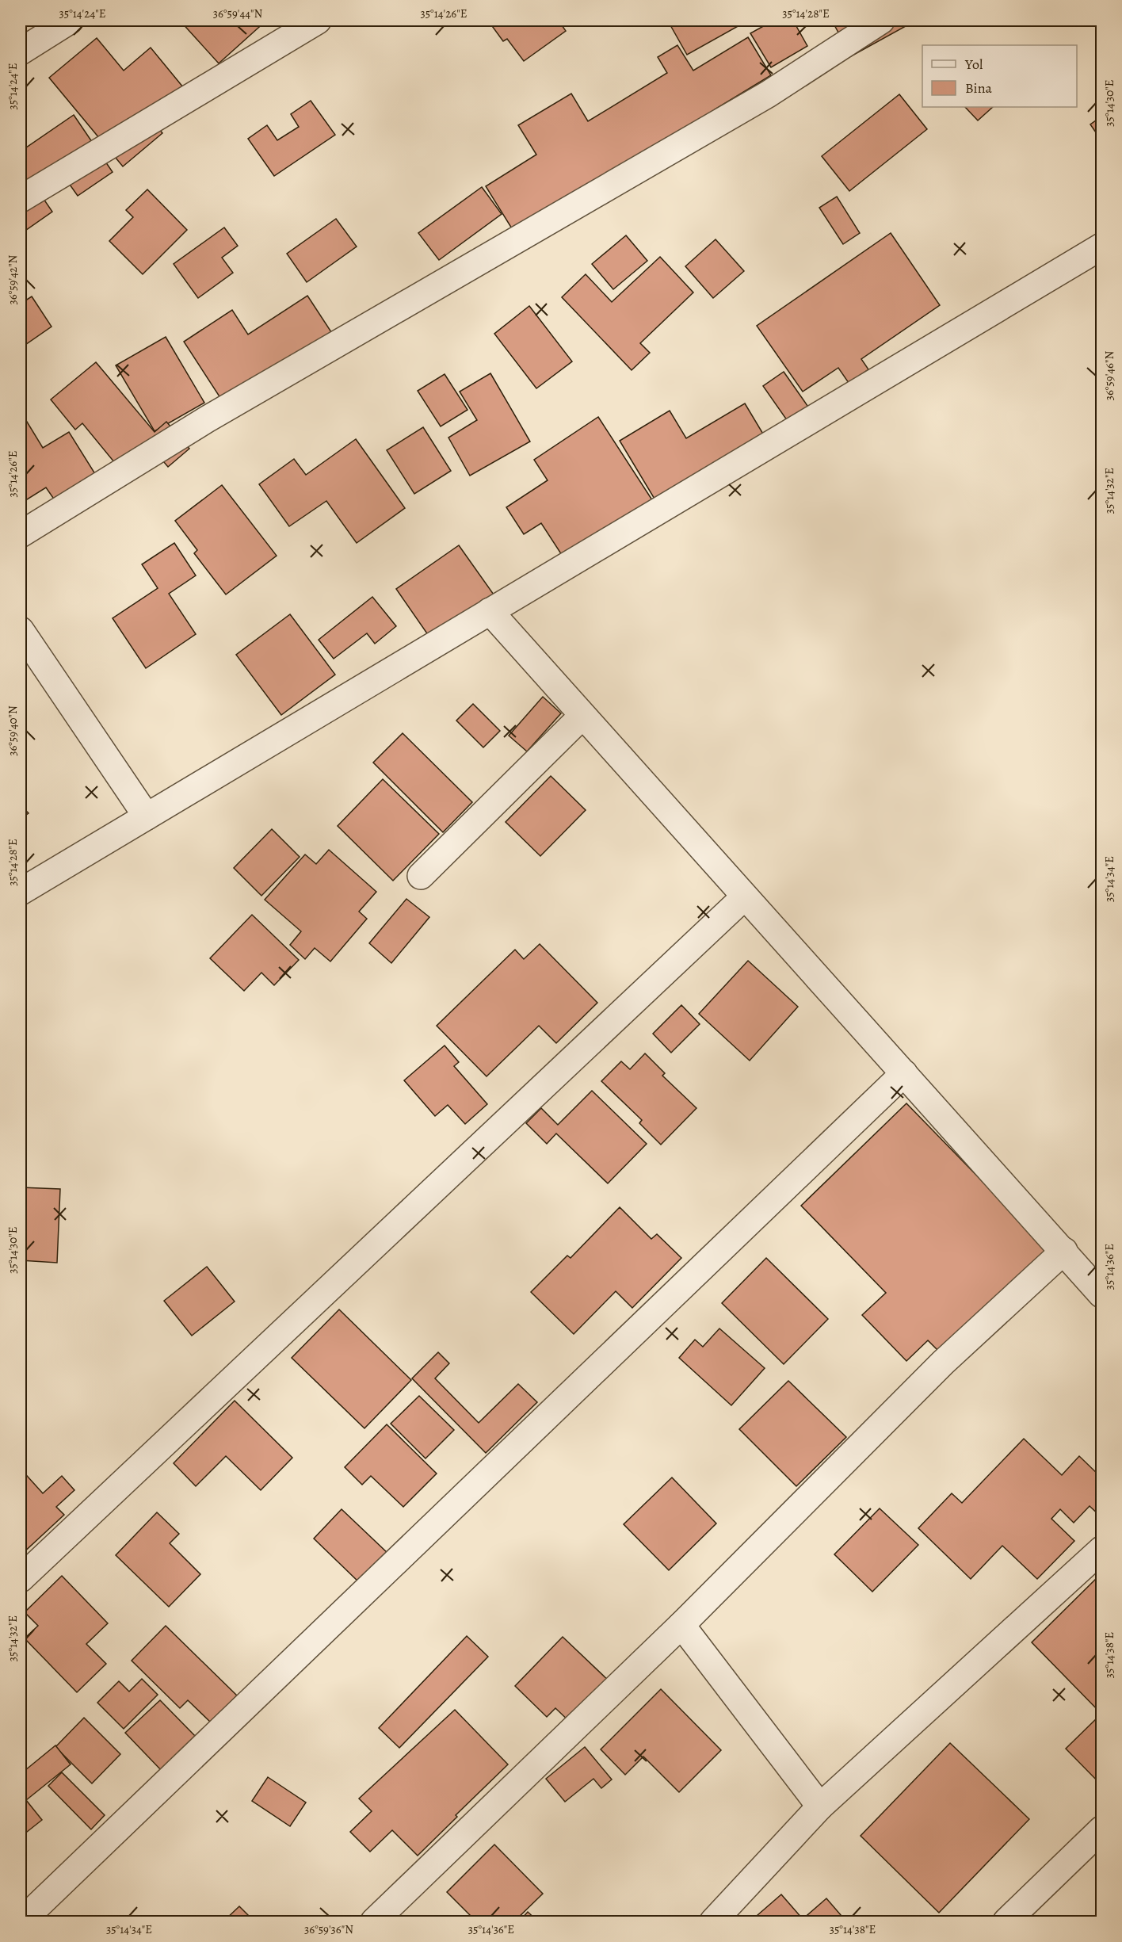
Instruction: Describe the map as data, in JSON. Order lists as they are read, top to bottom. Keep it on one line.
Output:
{"legend":["Yol","Bina"],"coordinates":["35°14'24\"E","36°59'44\"N","35°14'26\"E","35°14'28\"E","35°14'30\"E","36°59'42\"N","36°59'46\"N","35°14'32\"E","36°59'40\"N","35°14'34\"E","35°14'36\"E","35°14'38\"E","36°59'36\"N"]}
